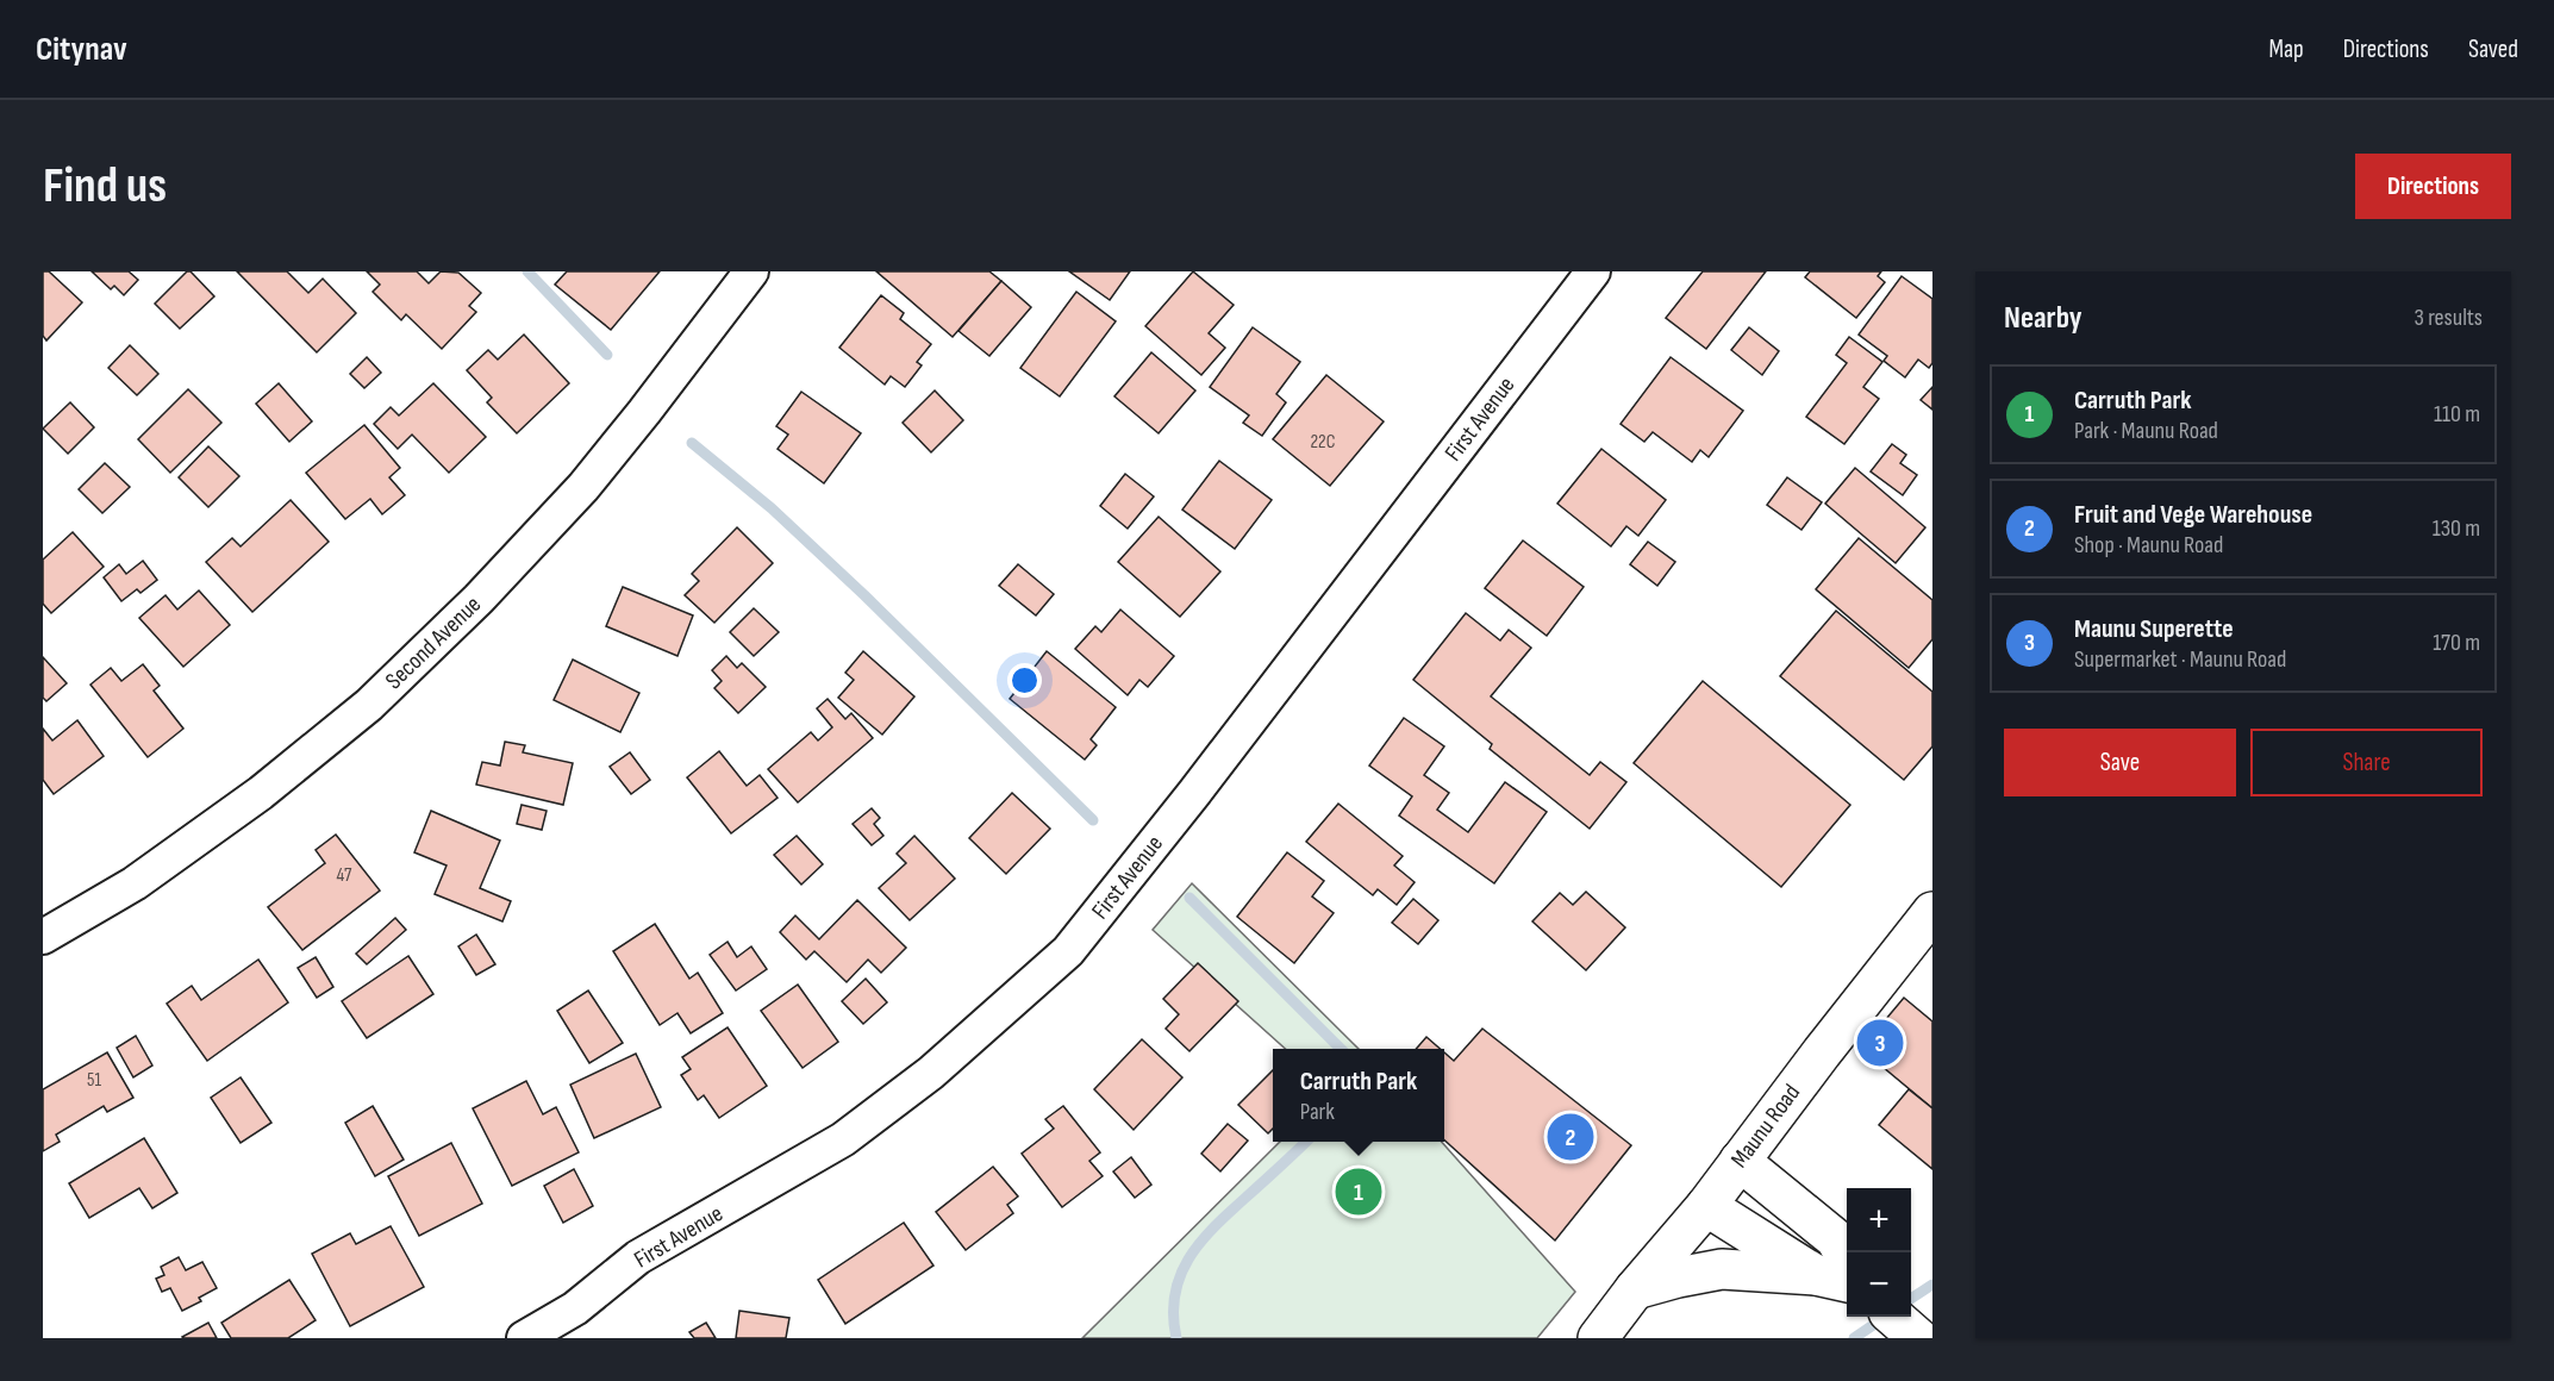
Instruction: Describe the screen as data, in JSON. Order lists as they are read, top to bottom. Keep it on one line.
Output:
{"streets":{"main road":["Maunu Road"],"street":["First Avenue","Second Avenue"]},"house_numbers":["22C","47","51"],"page":{"header":"Citynav","nav":["Map","Directions","Saved"],"buttons":["Directions",["Save","Share"]],"title":"Find us","heading":["Nearby","3 results"],"list":[{"mark":"1","name":"Carruth Park","note":"Park · Maunu Road","value":"110 m"},{"mark":"2","name":"Fruit and Vege Warehouse","note":"Shop · Maunu Road","value":"130 m"},{"mark":"3","name":"Maunu Superette","note":"Supermarket · Maunu Road","value":"170 m"}],"pins":["3","2","1"],"popup":["Carruth Park","Park"],"map_buttons":["+","−"]}}
